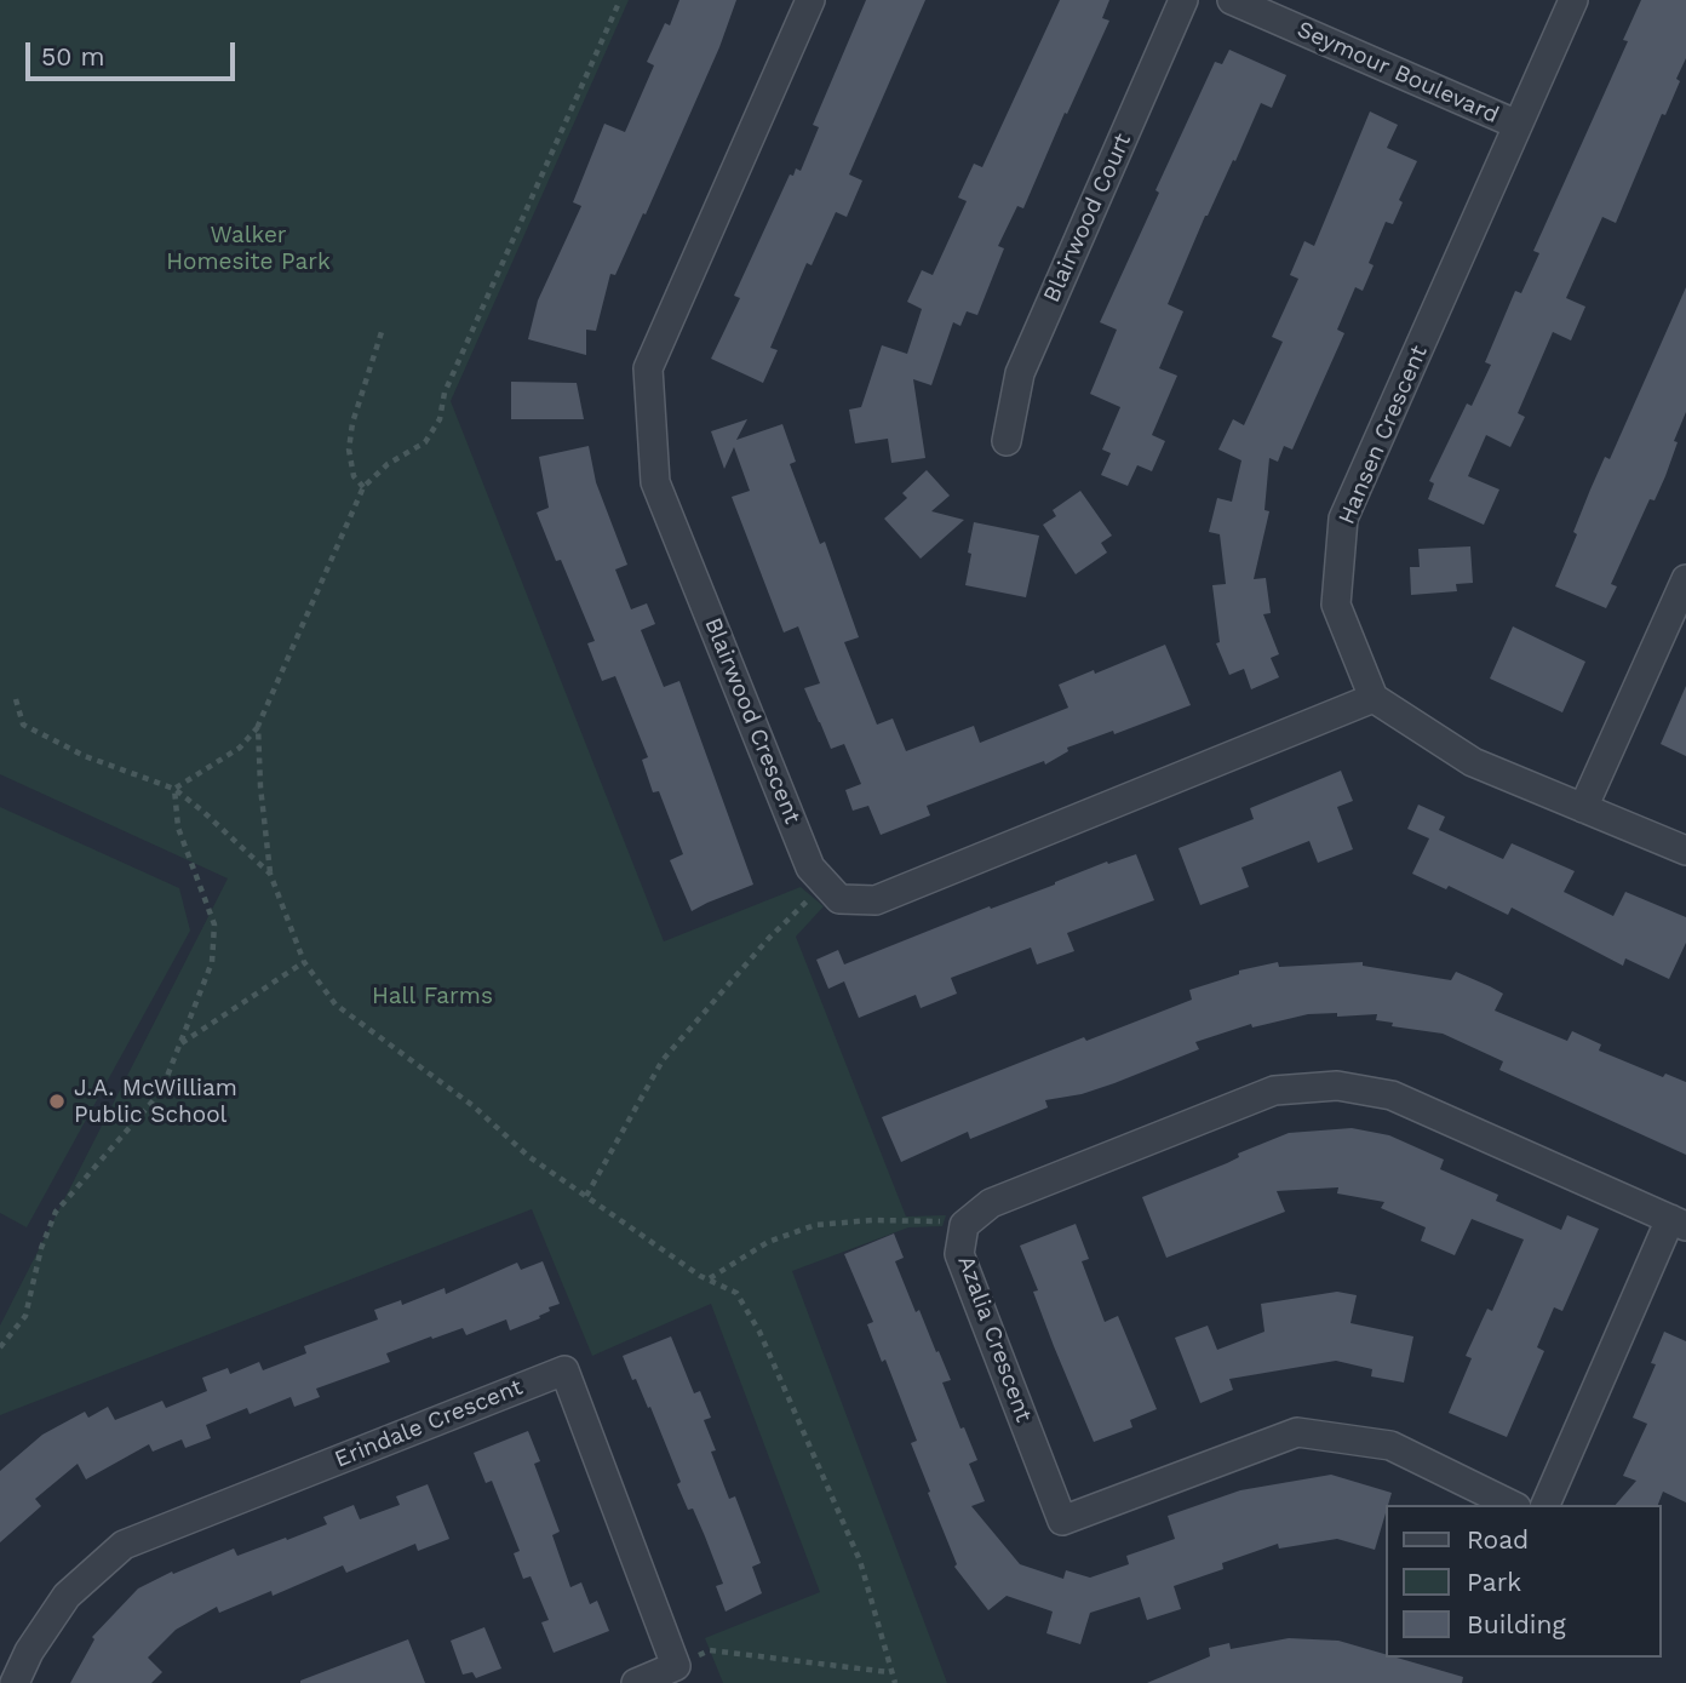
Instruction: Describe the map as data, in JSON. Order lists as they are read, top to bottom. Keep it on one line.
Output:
{"streets":{"street":["Seymour Boulevard","Blairwood Court","Hansen Crescent","Blairwood Crescent","Azalia Crescent","Erindale Crescent"]},"crossings":[["Seymour Boulevard","Hansen Crescent"],["Hansen Crescent","Blairwood Crescent"]],"parks":["Walker Homesite Park","Hall Farms"],"places":["J.A. McWilliam Public School"],"legend":["Road","Park","Building"],"scale_bar":"50 m"}
